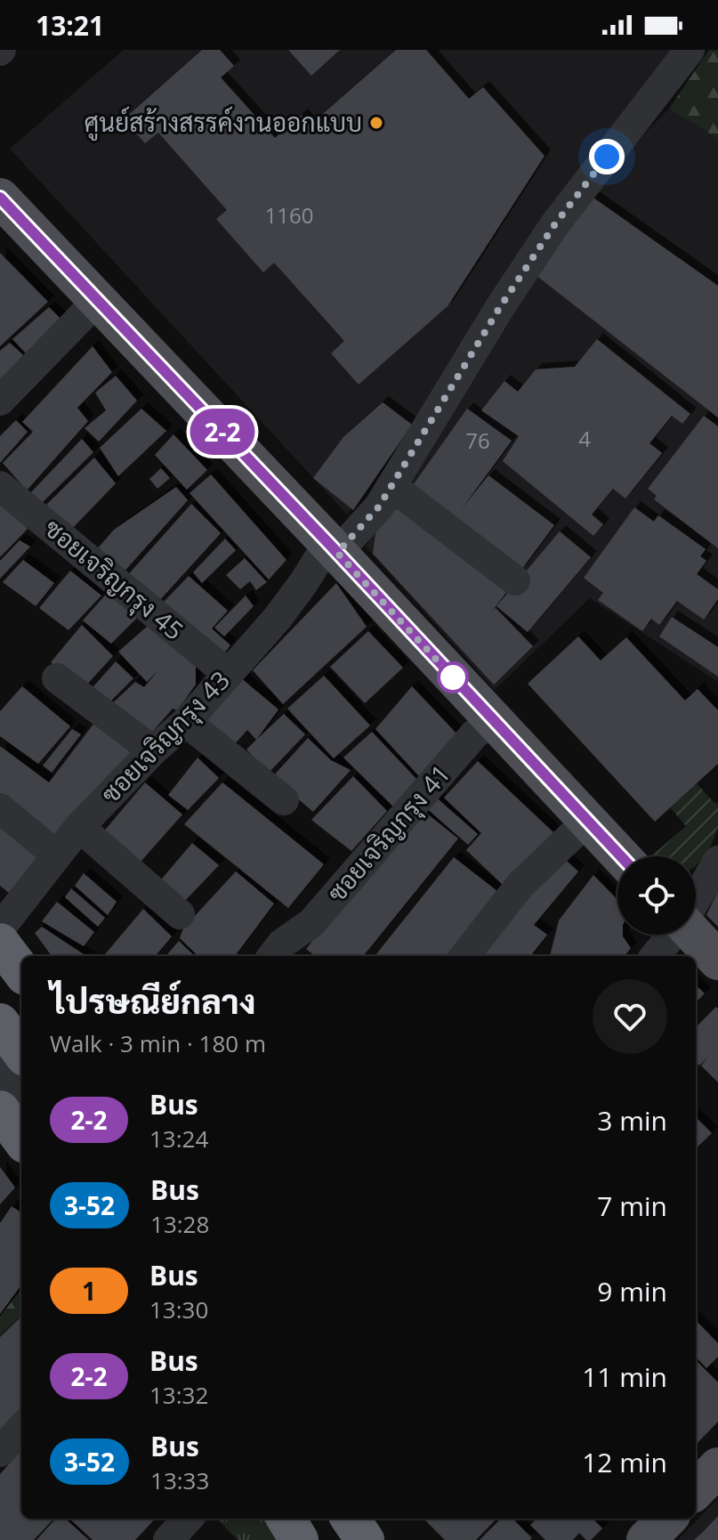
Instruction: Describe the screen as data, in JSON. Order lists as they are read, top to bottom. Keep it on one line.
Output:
{"streets":{"street":["ซอยเจริญกรุง 45","ซอยเจริญกรุง 43","ซอยเจริญกรุง 41"]},"crossings":[["ซอยเจริญกรุง 45","ซอยเจริญกรุง 43"]],"places":["ศูนย์สร้างสรรค์งานออกแบบ"],"lines":["bus line 2-2"],"house_numbers":["1160","4","76"],"page":{"status":"13:21","on_map":"2-2","heading":["ไปรษณีย์กลาง","Walk · 3 min · 180 m"],"list":[{"mark":"2-2","name":"Bus","note":"13:24","value":"3 min"},{"mark":"3-52","name":"Bus","note":"13:28","value":"7 min"},{"mark":"1","name":"Bus","note":"13:30","value":"9 min"},{"mark":"2-2","name":"Bus","note":"13:32","value":"11 min"},{"mark":"3-52","name":"Bus","note":"13:33","value":"12 min"}]}}
